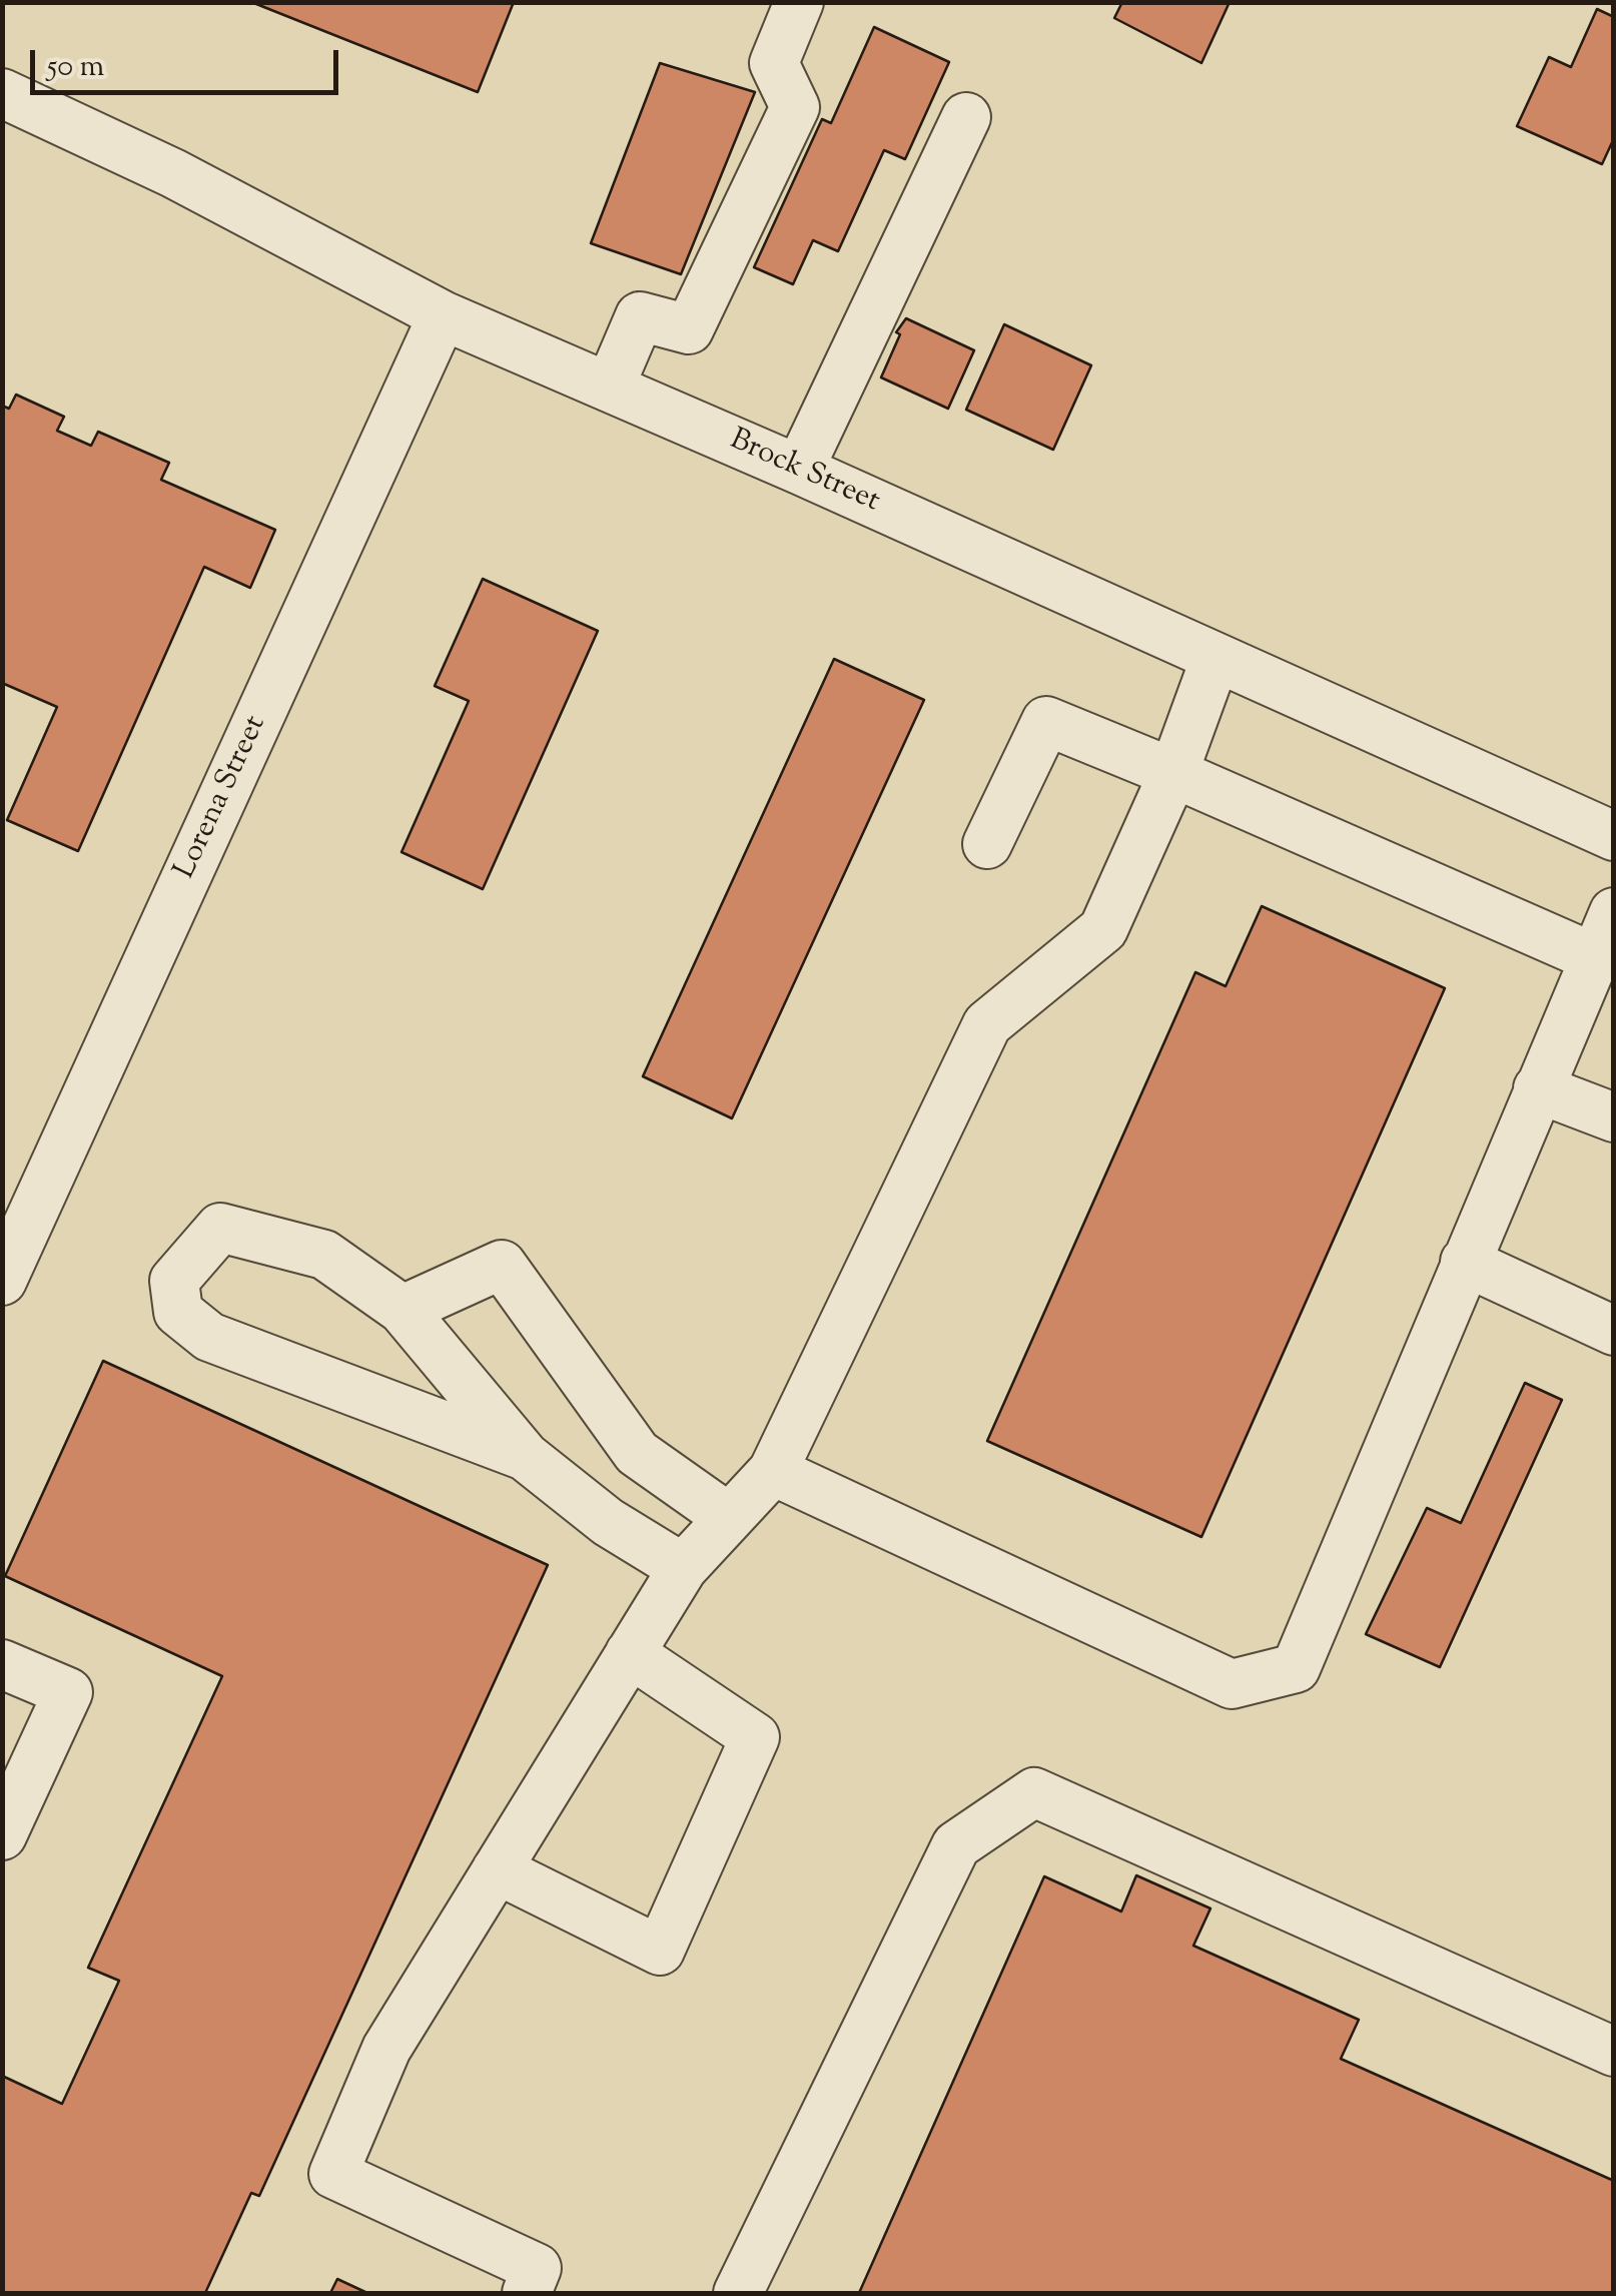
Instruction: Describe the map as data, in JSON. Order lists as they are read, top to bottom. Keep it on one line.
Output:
{"streets":{"street":["Brock Street","Lorena Street"]},"crossings":[["Brock Street","Lorena Street"]],"scale_bar":"50 m"}
